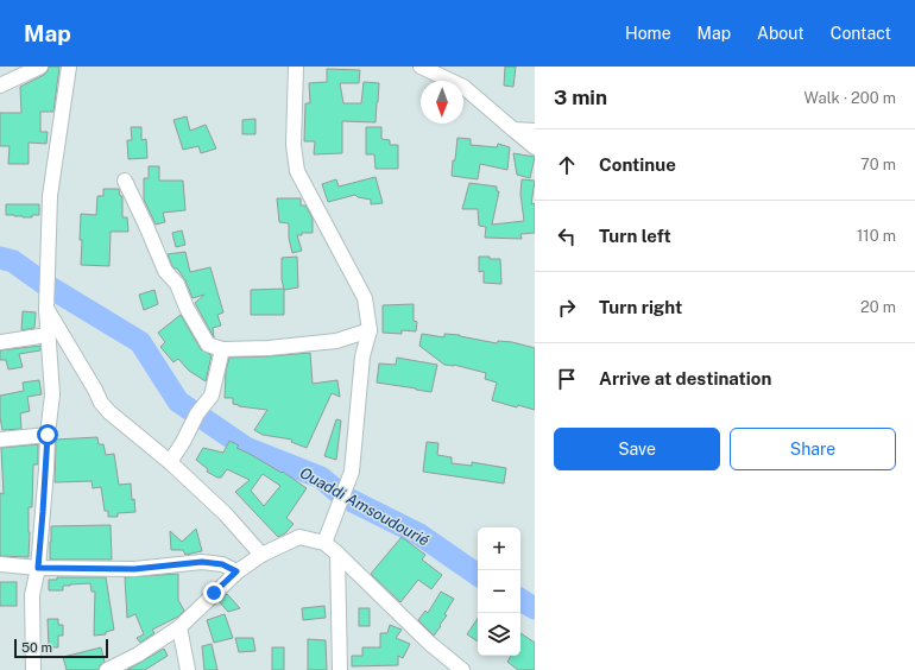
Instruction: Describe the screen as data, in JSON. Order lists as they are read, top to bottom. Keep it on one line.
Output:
{"water":["Ouaddi Amsoudourié"],"scale_bar":"50 m","north":"bottom","page":{"header":"Map","nav":["Home","Map","About","Contact"],"heading":["3 min","Walk · 200 m"],"list":[["Continue","70 m"],["Turn left","110 m"],["Turn right","20 m"],"Arrive at destination"],"buttons":["Save","Share"],"map_buttons":["+","−"],"scale":"50 m"}}
